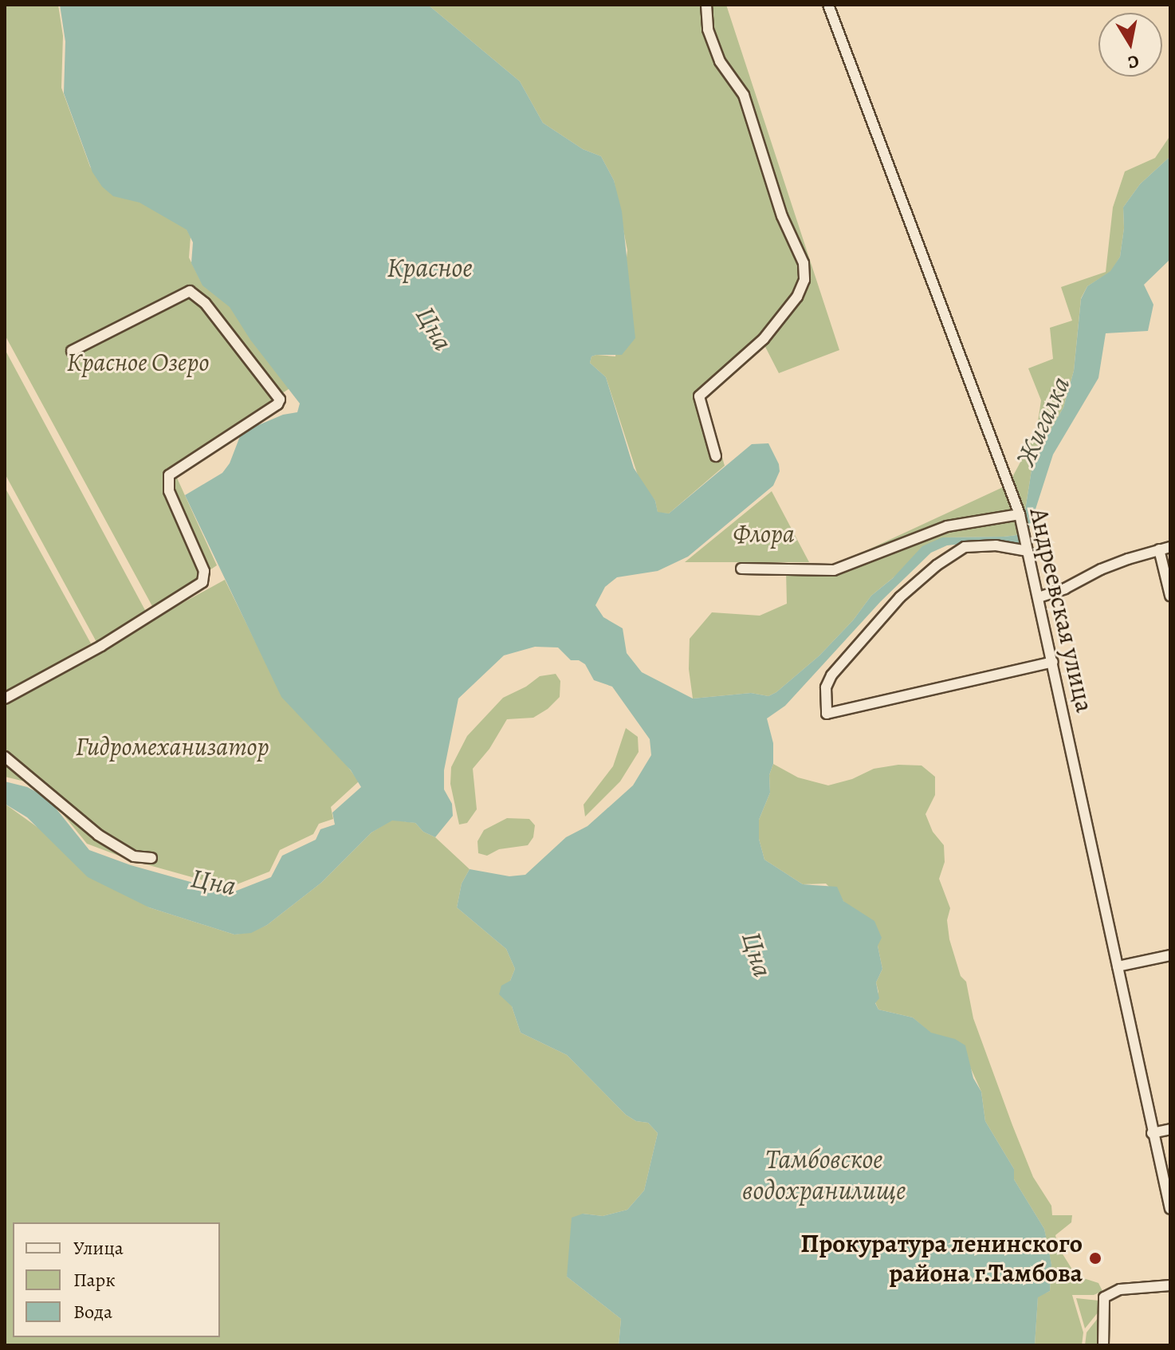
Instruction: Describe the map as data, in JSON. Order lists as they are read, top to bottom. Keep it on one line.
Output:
{"streets":{"street":["Андреевская улица"]},"water":["Красное","Цна","Жигалка","Тамбовское водохранилище"],"parks":["Красное Озеро","Флора","Гидромеханизатор"],"places":["Прокуратура ленинского района г.Тамбова"],"legend":["Улица","Парк","Вода"],"north":"bottom"}
